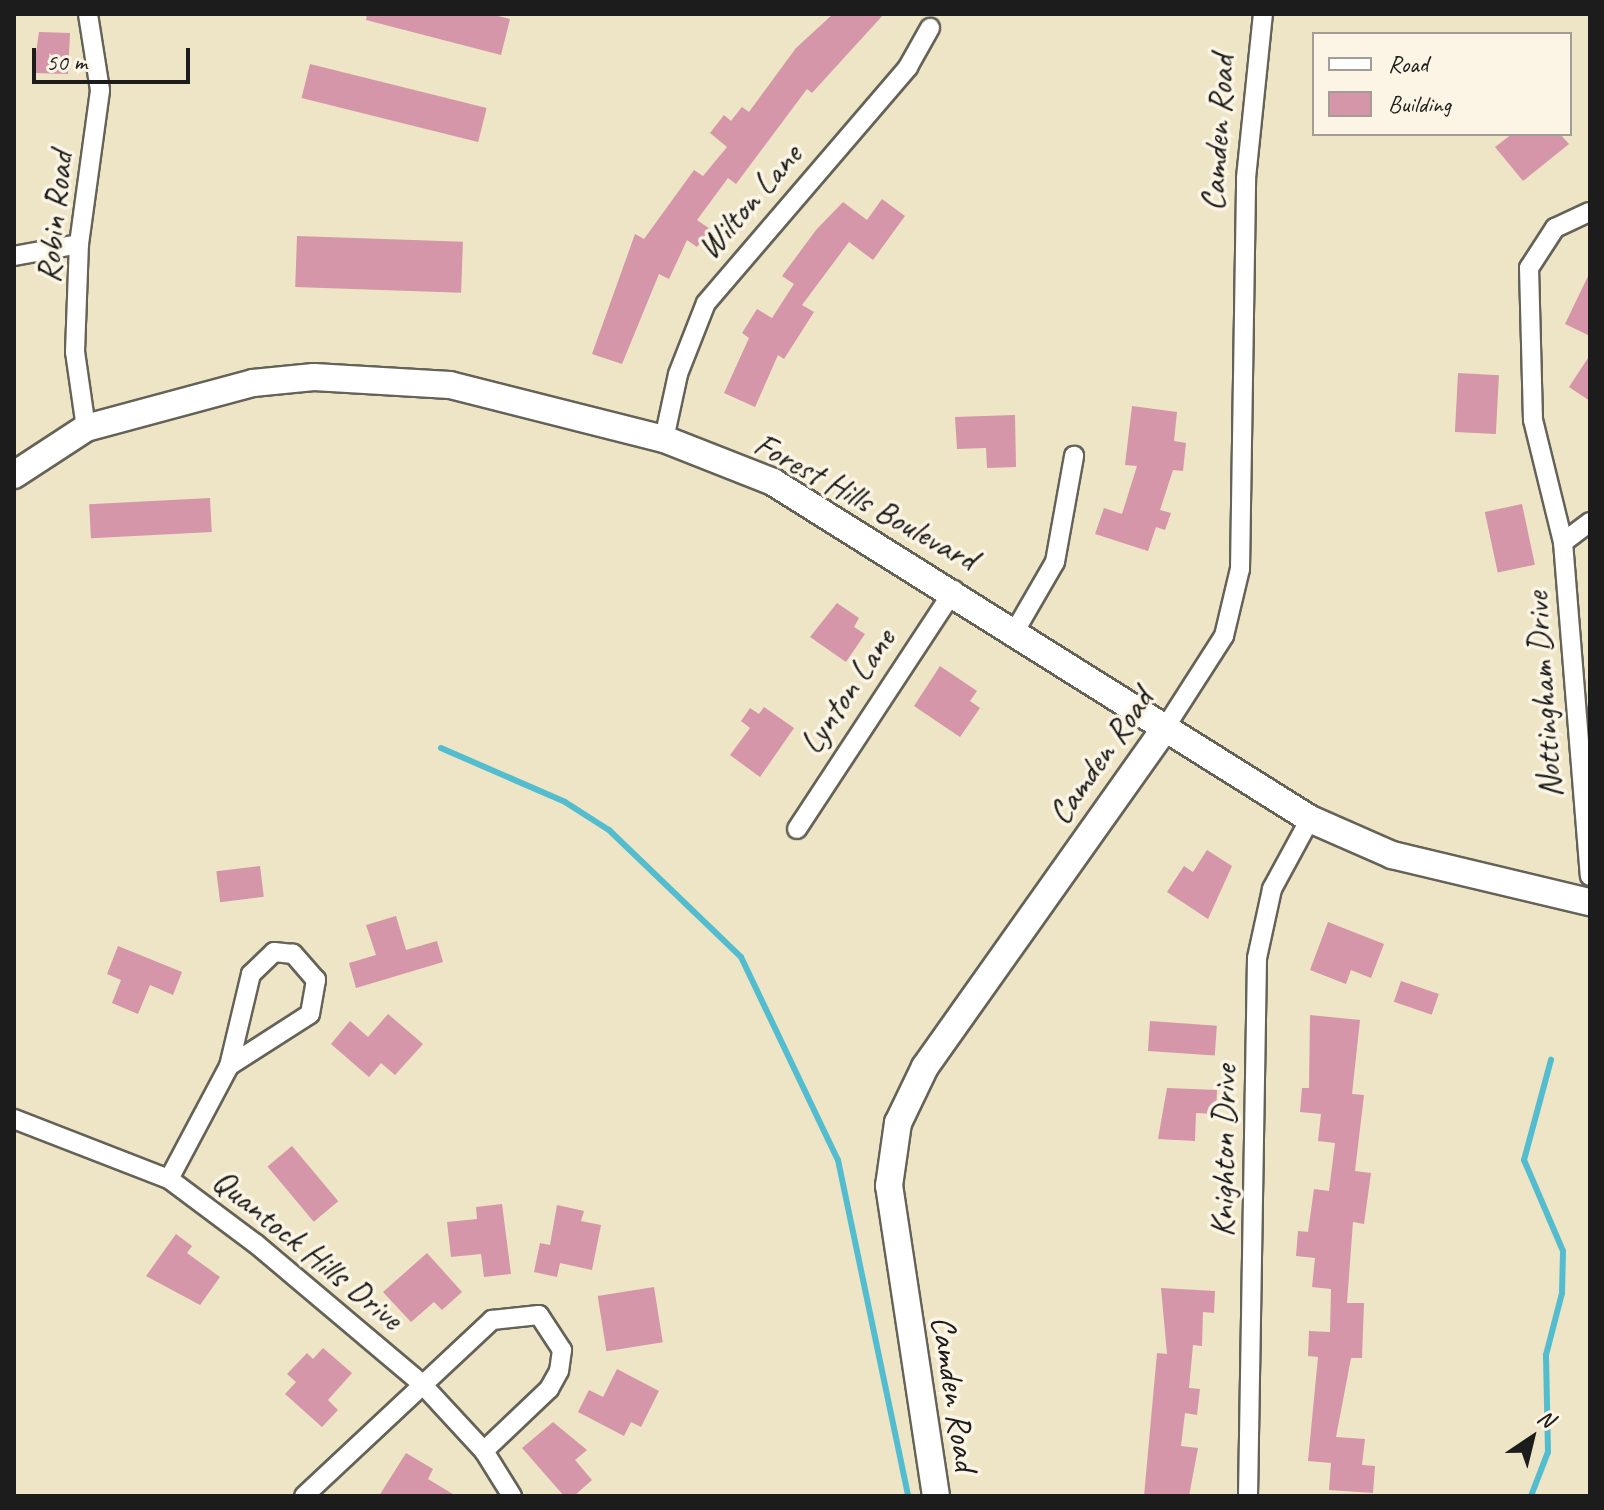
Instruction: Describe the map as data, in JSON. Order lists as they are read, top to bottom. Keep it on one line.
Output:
{"streets":{"main road":["Camden Road","Forest Hills Boulevard"],"street":["Wilton Lane","Robin Road","Lynton Lane","Nottingham Drive","Knighton Drive","Quantock Hills Drive"]},"crossings":[["Camden Road","Forest Hills Boulevard"],["Wilton Lane","Forest Hills Boulevard"],["Robin Road","Forest Hills Boulevard"],["Forest Hills Boulevard","Lynton Lane"],["Forest Hills Boulevard","Knighton Drive"]],"legend":["Road","Building"],"scale_bar":"50 m","north":"top right"}
